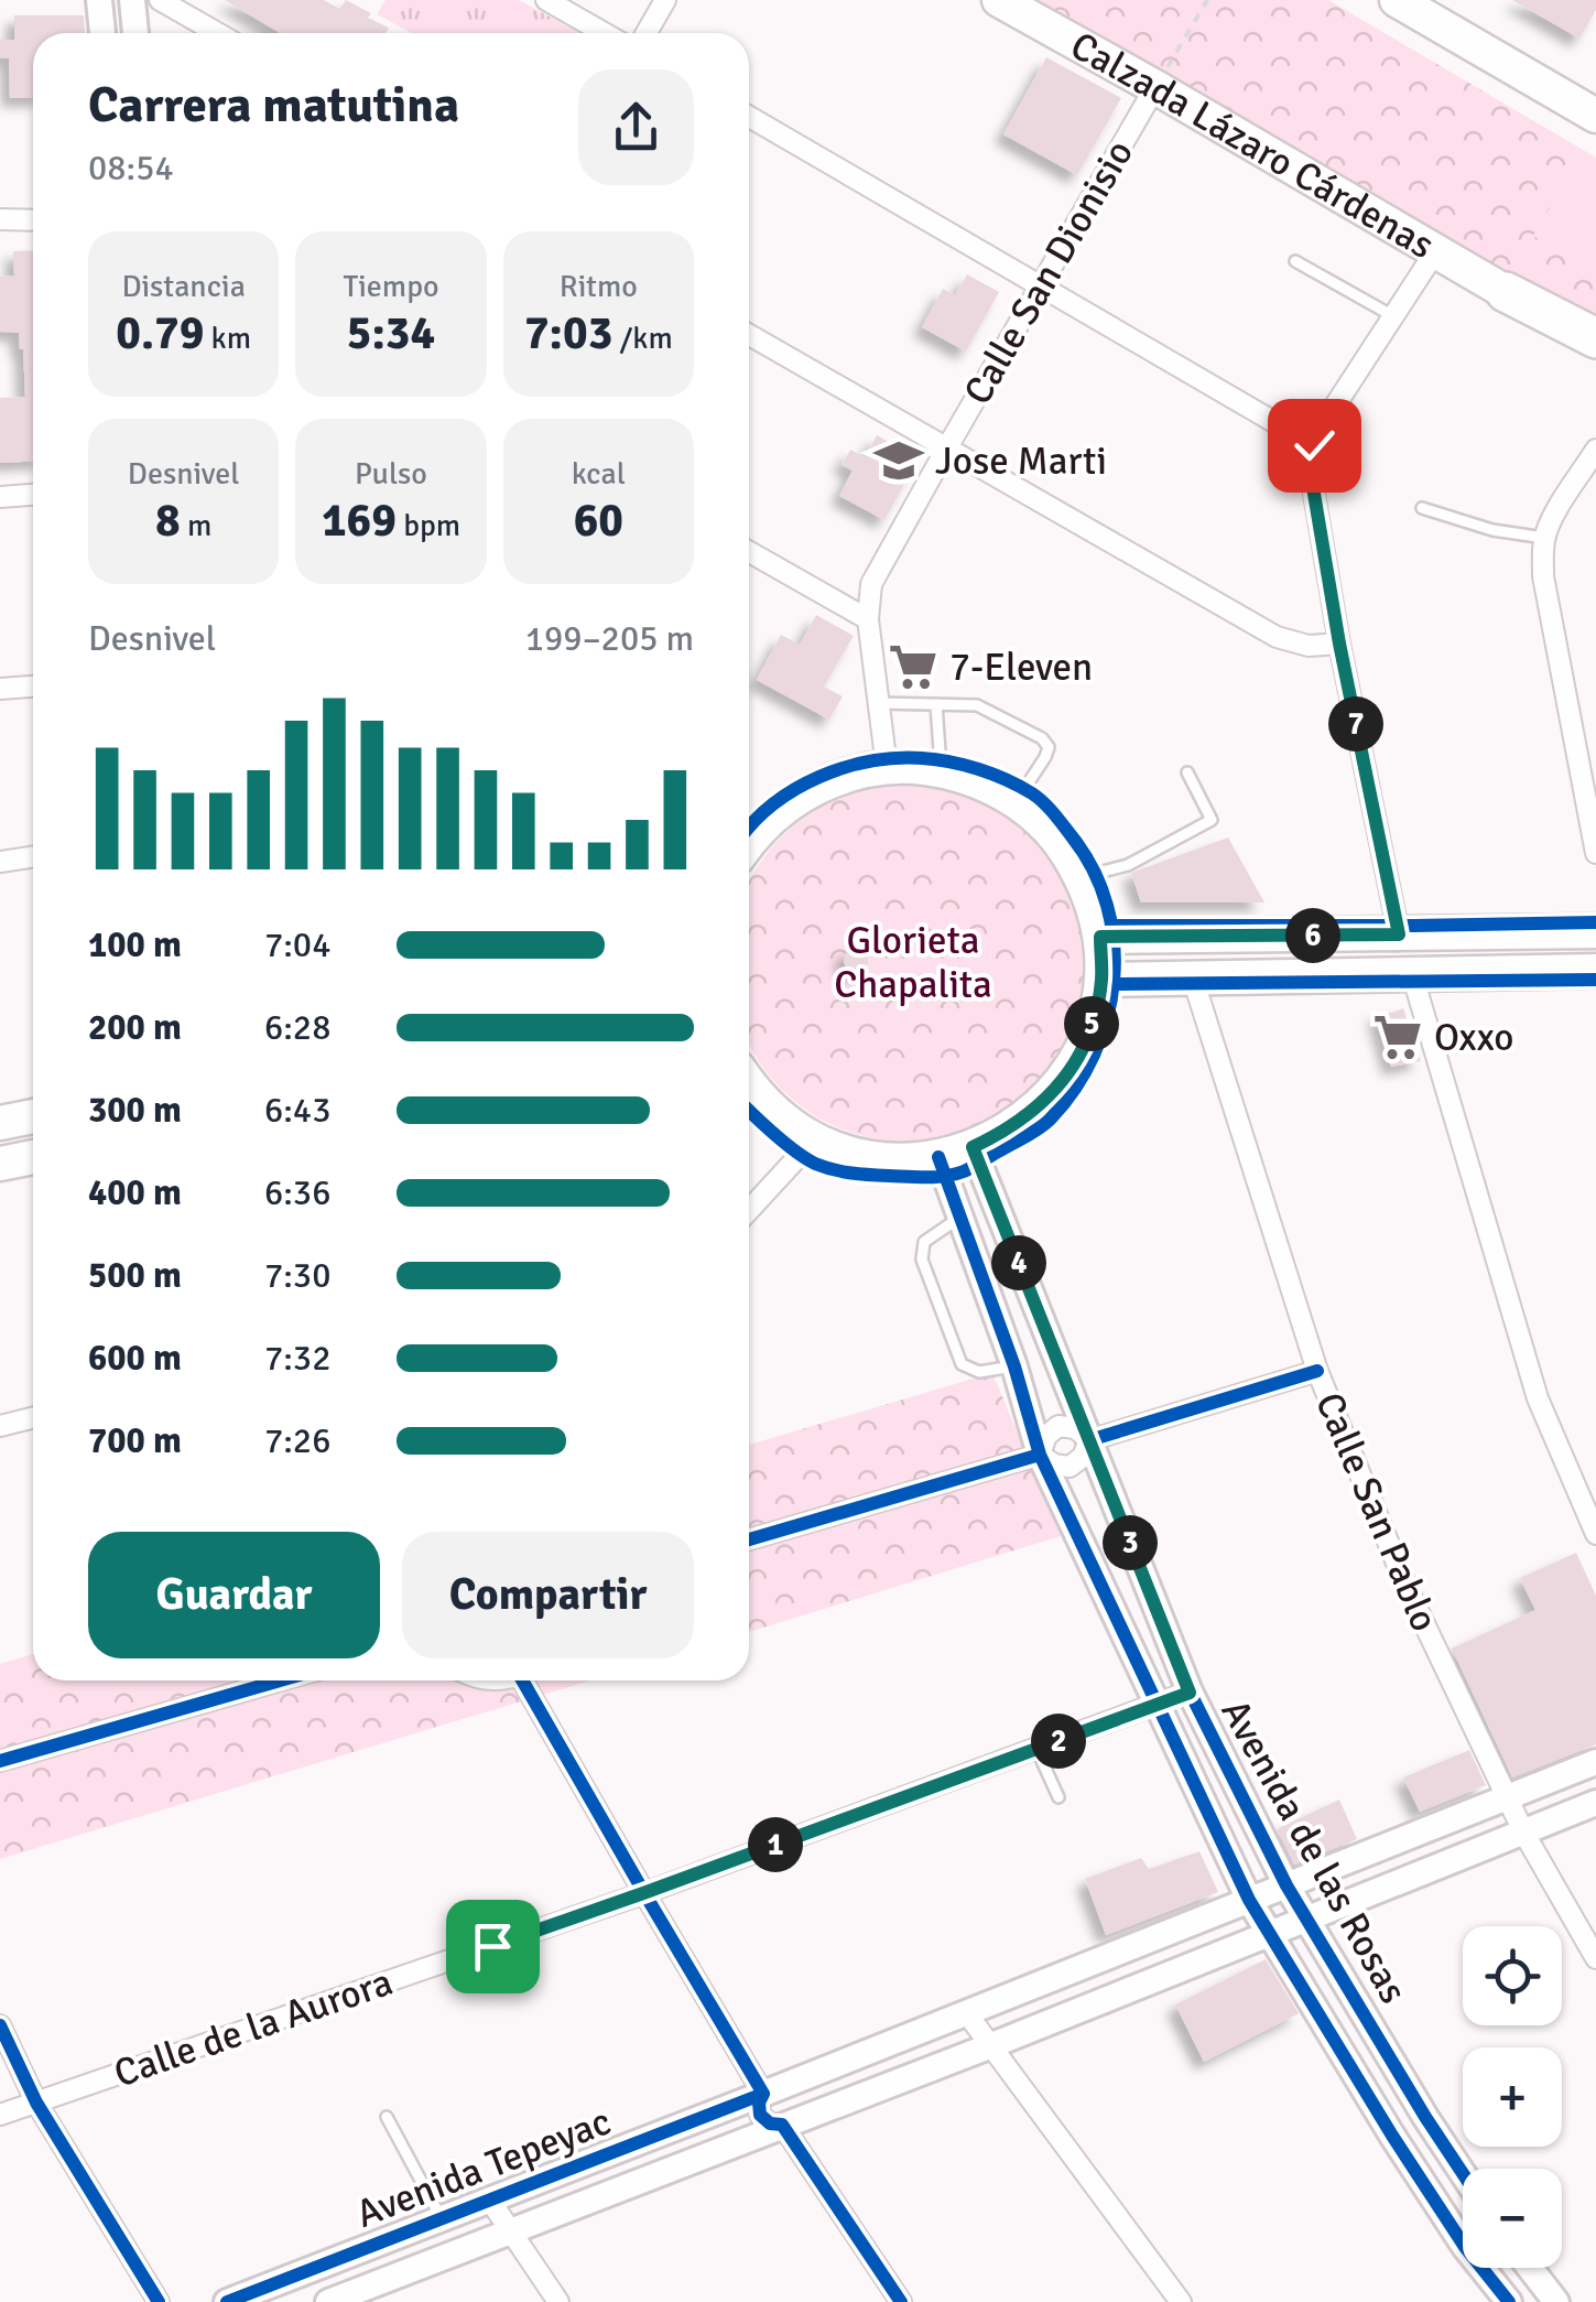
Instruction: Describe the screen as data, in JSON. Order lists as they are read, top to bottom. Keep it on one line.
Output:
{"streets":{"highway":["Calzada Lázaro Cárdenas"],"street":["Calle San Dionisio","Calle San Pablo","Avenida de las Rosas","Calle de la Aurora","Avenida Tepeyac"]},"crossings":[["Calzada Lázaro Cárdenas","Calle San Dionisio"],["Calle San Pablo","Avenida Tepeyac"],["Avenida de las Rosas","Calle de la Aurora"],["Avenida de las Rosas","Avenida Tepeyac"]],"parks":["Glorieta Chapalita"],"places":{"school or university":["Jose Marti"],"supermarket":["7-Eleven","Oxxo"]},"page":{"heading":["Carrera matutina","08:54"],"stats":[["Distancia","0.79 km"],["Tiempo","5:34"],["Ritmo","7:03 /km"],["Desnivel","8 m"],["Pulso","169 bpm"],["kcal","60"]],"chart":["Desnivel","199–205 m"],"pins":["7","6","5","4","3","2","1"],"list":[{"name":"100 m","note":"7:04"},{"name":"200 m","note":"6:28"},{"name":"300 m","note":"6:43"},{"name":"400 m","note":"6:36"},{"name":"500 m","note":"7:30"},{"name":"600 m","note":"7:32"},{"name":"700 m","note":"7:26"}],"buttons":["Guardar","Compartir"],"map_buttons":["+","−"]}}
